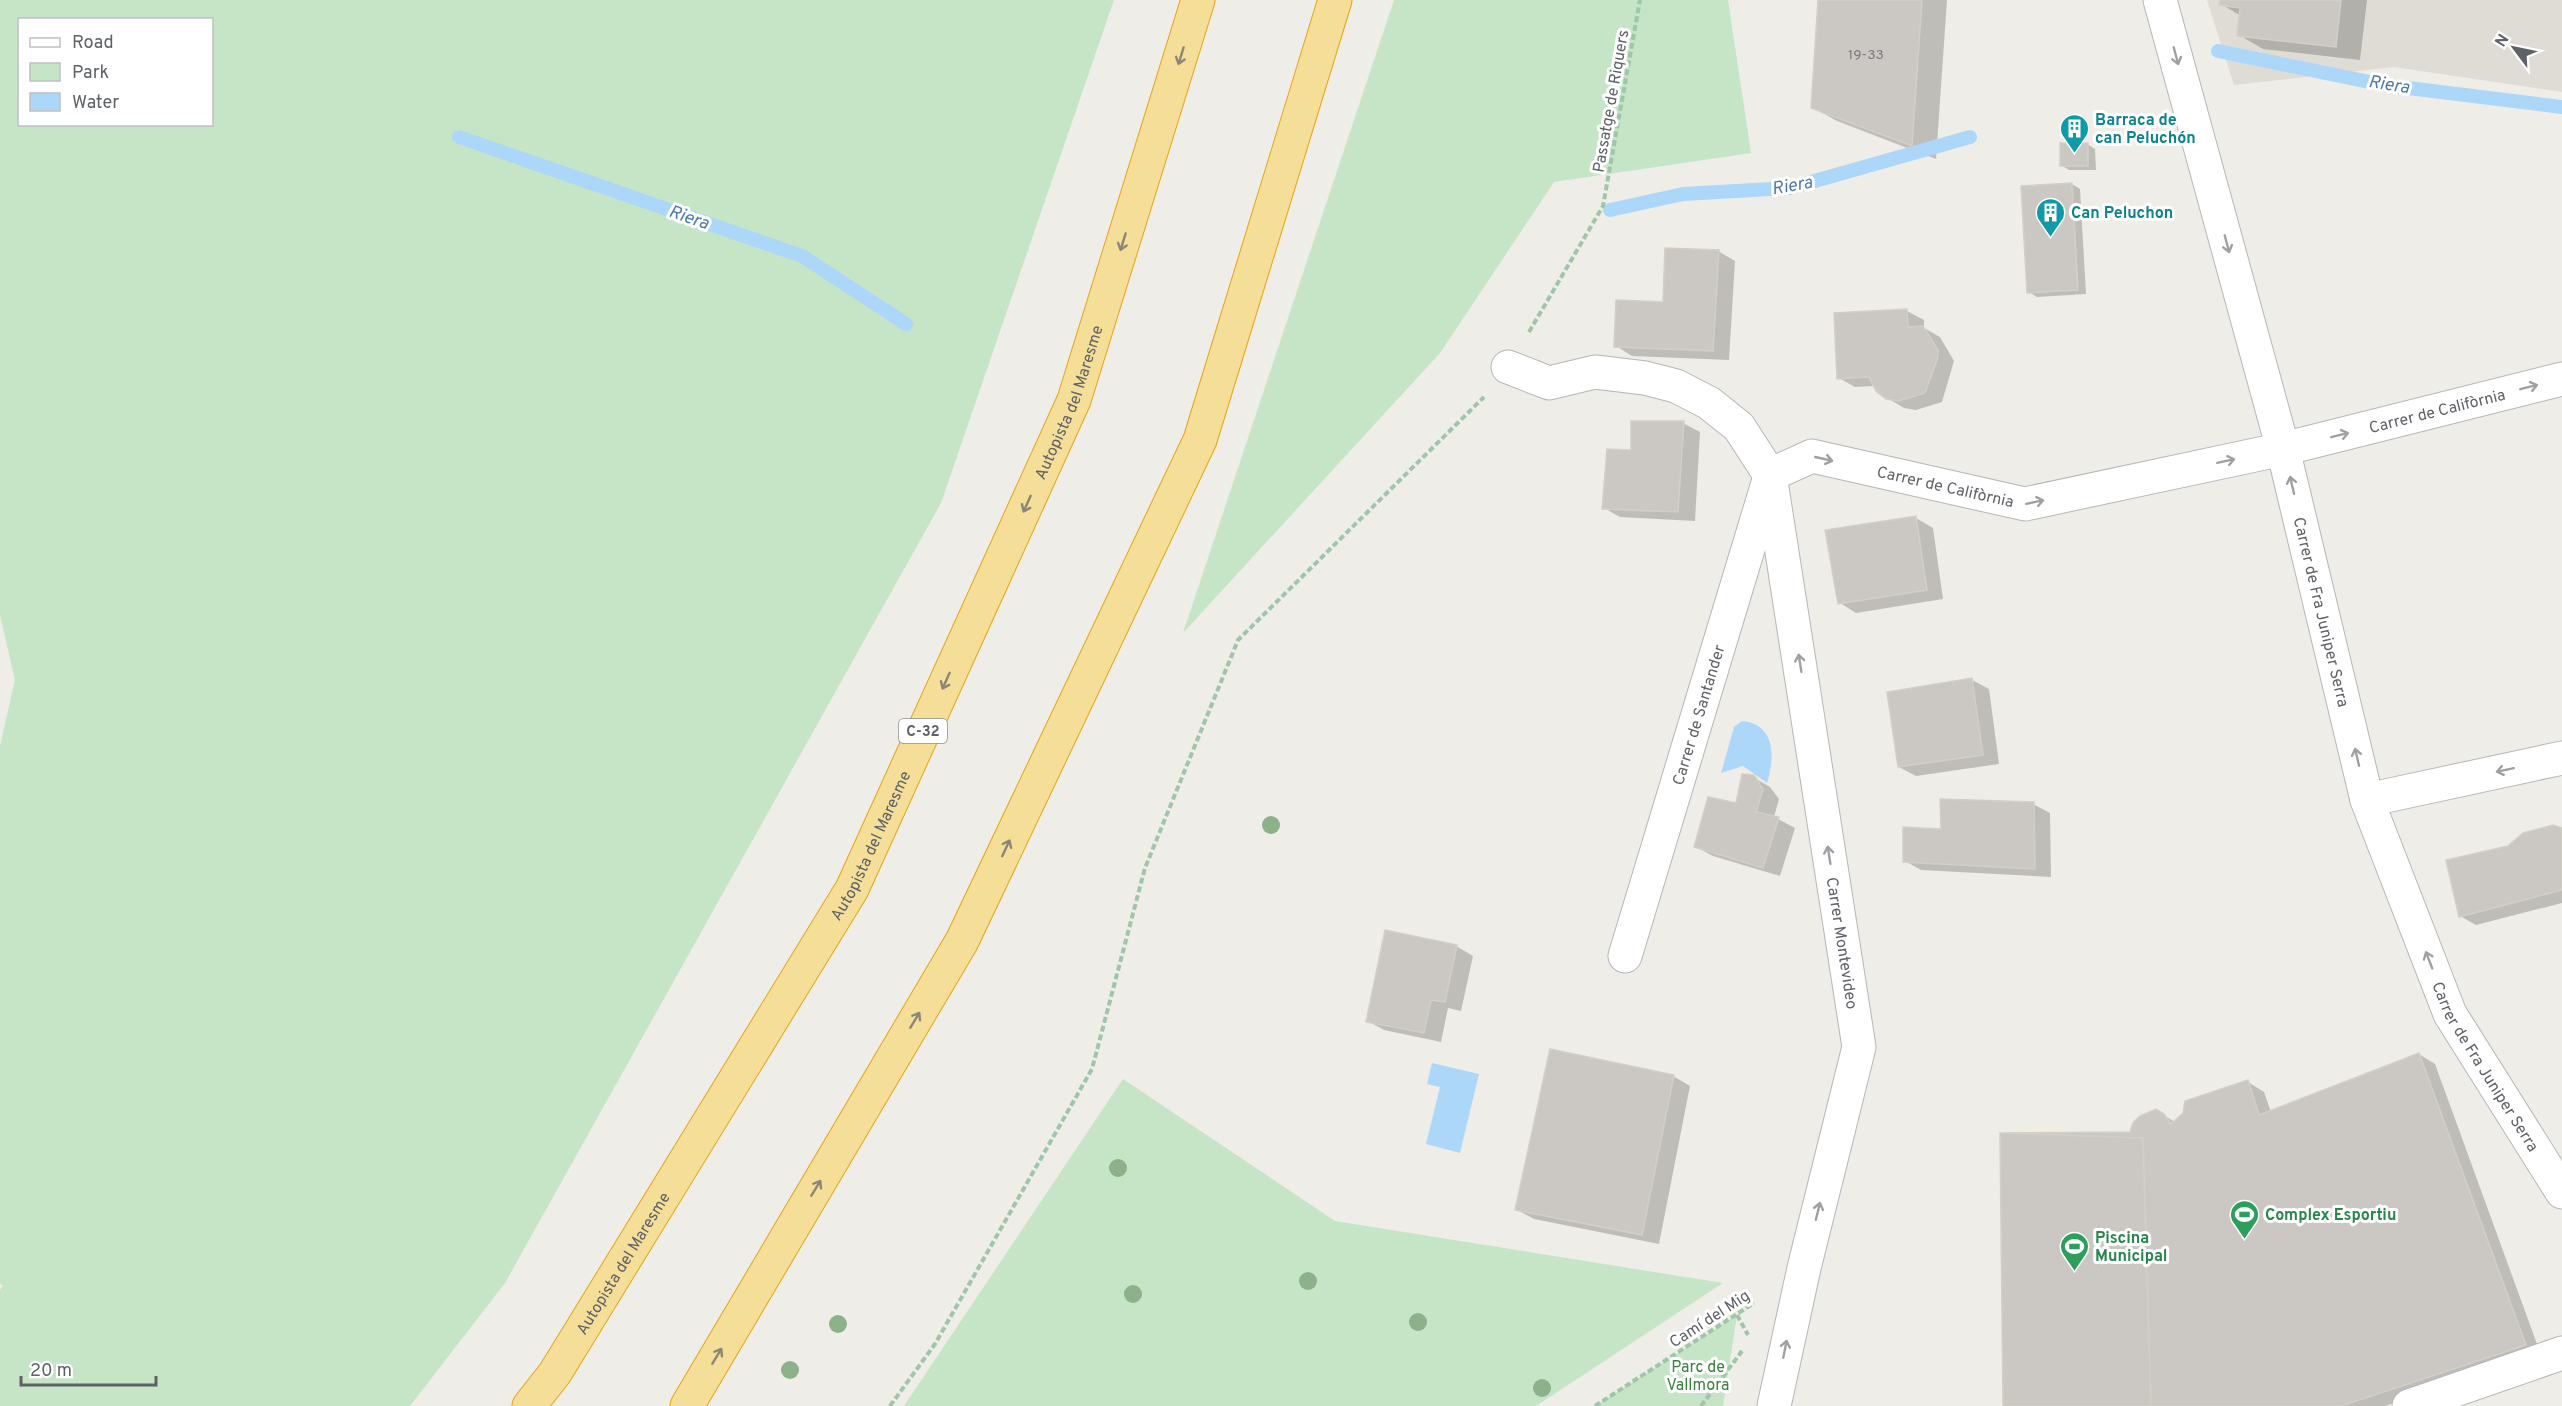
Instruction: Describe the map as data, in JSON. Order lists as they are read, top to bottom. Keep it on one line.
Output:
{"streets":{"highway":["Autopista del Maresme","C-32"],"street":["Carrer de Califòrnia","Carrer de Fra Juniper Serra","Carrer de Santander","Carrer Montevideo"],"path":["Passatge de Riquers","Camí del Mig"]},"crossings":[["Carrer de Califòrnia","Carrer de Fra Juniper Serra"],["Carrer de Califòrnia","Carrer de Santander"],["Carrer de Califòrnia","Carrer Montevideo"],["Carrer de Santander","Carrer Montevideo"],["Carrer Montevideo","Camí del Mig"]],"one_way":["Carrer de Califòrnia","Carrer Montevideo"],"water":["Riera"],"parks":["Parc de Vallmora"],"places":{"building":["Barraca de can Peluchón","Can Peluchon"],"sports":["Complex Esportiu","Piscina Municipal"]},"house_numbers":["19-33"],"legend":["Road","Park","Water"],"scale_bar":"20 m","north":"top left"}
